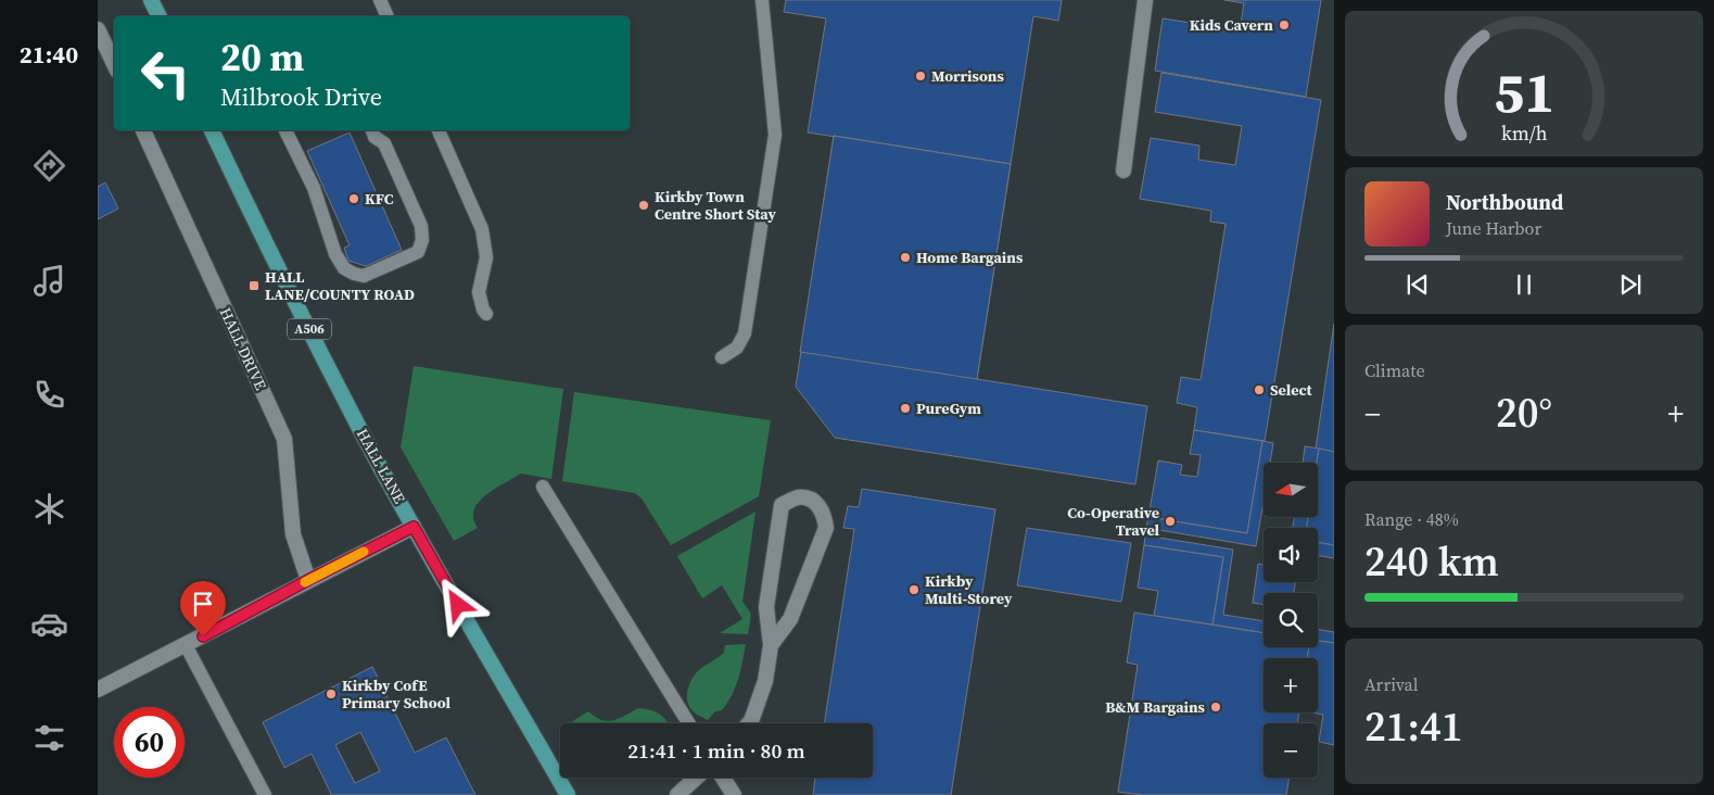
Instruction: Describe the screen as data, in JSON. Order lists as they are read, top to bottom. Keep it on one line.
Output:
{"streets":{"main road":["A506","HALL LANE"],"street":["HALL DRIVE"]},"places":{"other":["Kids Cavern","Morrisons","KFC","Kirkby Town Centre Short Stay","Home Bargains","Select","PureGym","Co-Operative Travel","Kirkby Multi-Storey","Kirkby CofE Primary School","B&M Bargains"],"transit":["HALL LANE/COUNTY ROAD"]},"north":"left","page":{"tabs":"21:40","turn":["20 m","Milbrook Drive"],"song":["Northbound","June Harbor"],"tile":["Climate",["Range · 48%","240 km"],["Arrival","21:41"]],"heat":["−","20°","+"],"map_buttons":["+","−"],"limit":"60","trip":"21:41 · 1 min · 80 m","gauge":["51","km/h"]}}
